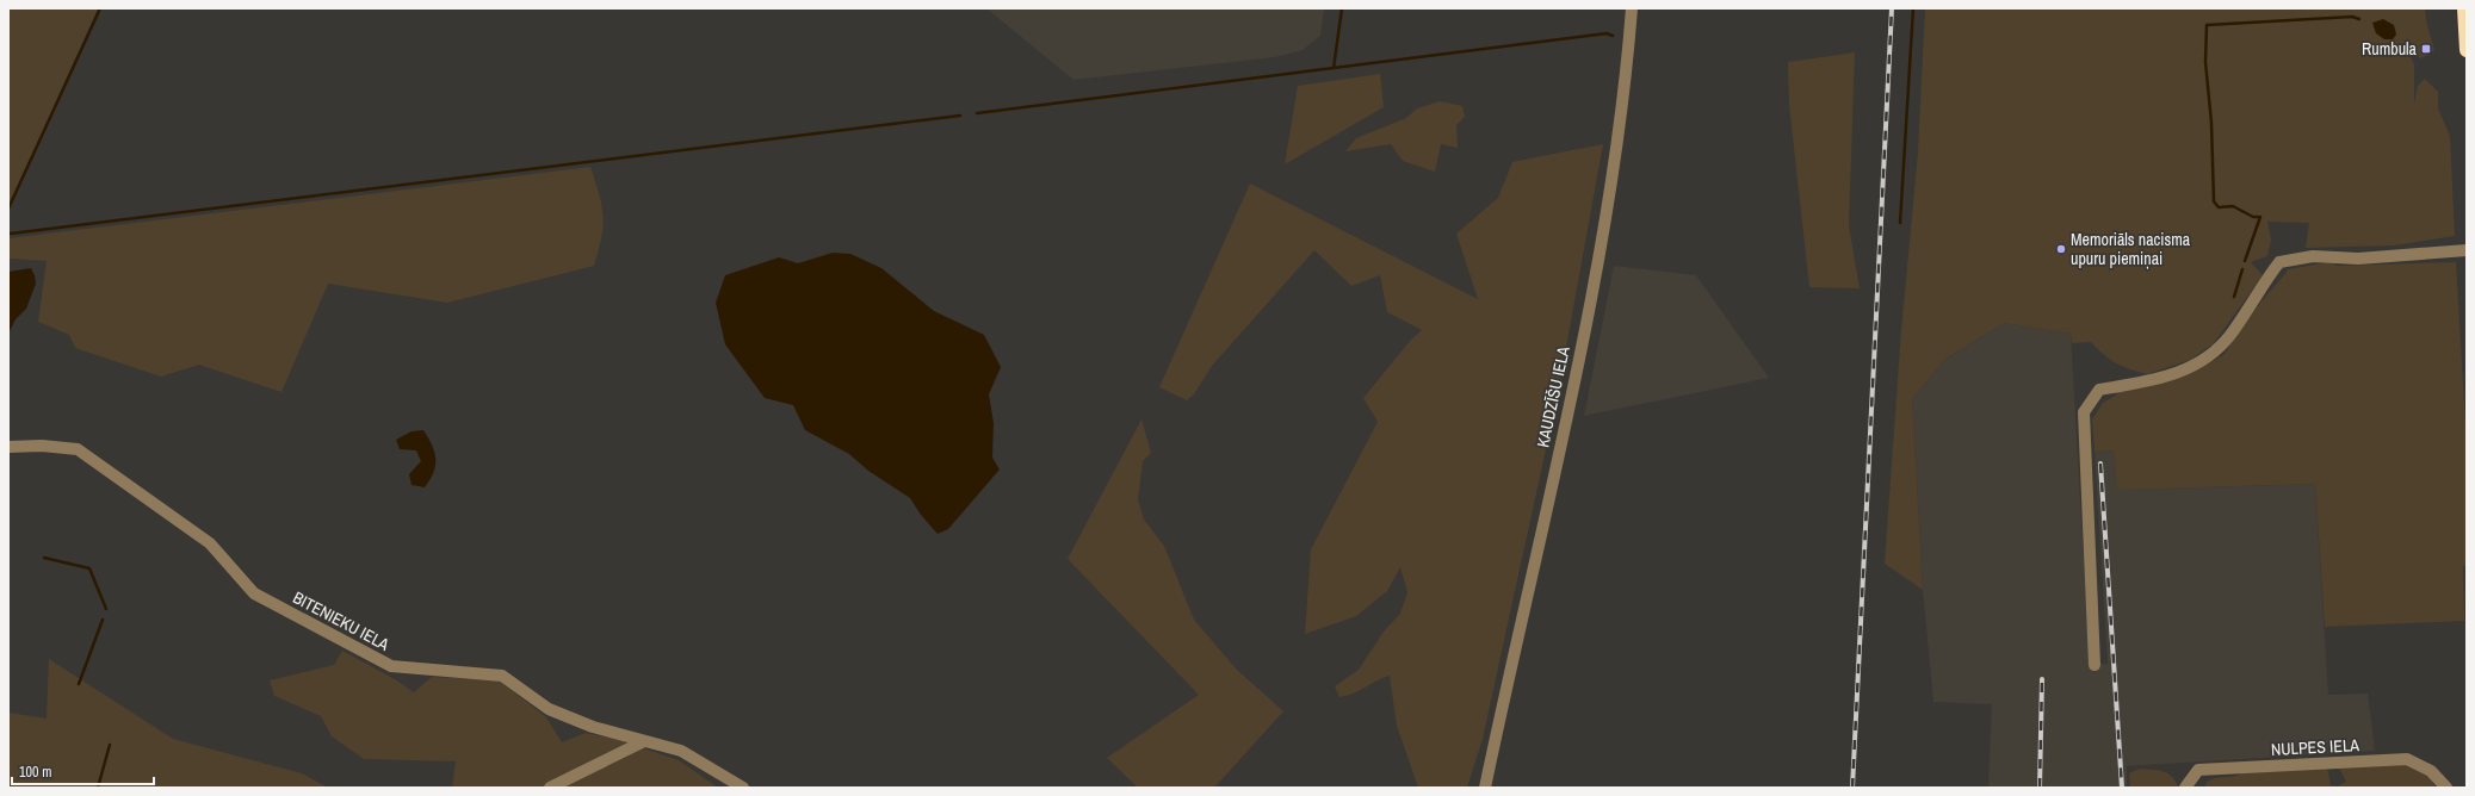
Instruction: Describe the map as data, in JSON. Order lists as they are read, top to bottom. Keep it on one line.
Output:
{"streets":{"street":["KAUDZĪŠU IELA","BITENIEKU IELA","NULPES IELA"]},"places":{"transit":["Rumbula"],"other":["Memoriāls nacisma upuru piemiņai"]},"scale_bar":"100 m"}
